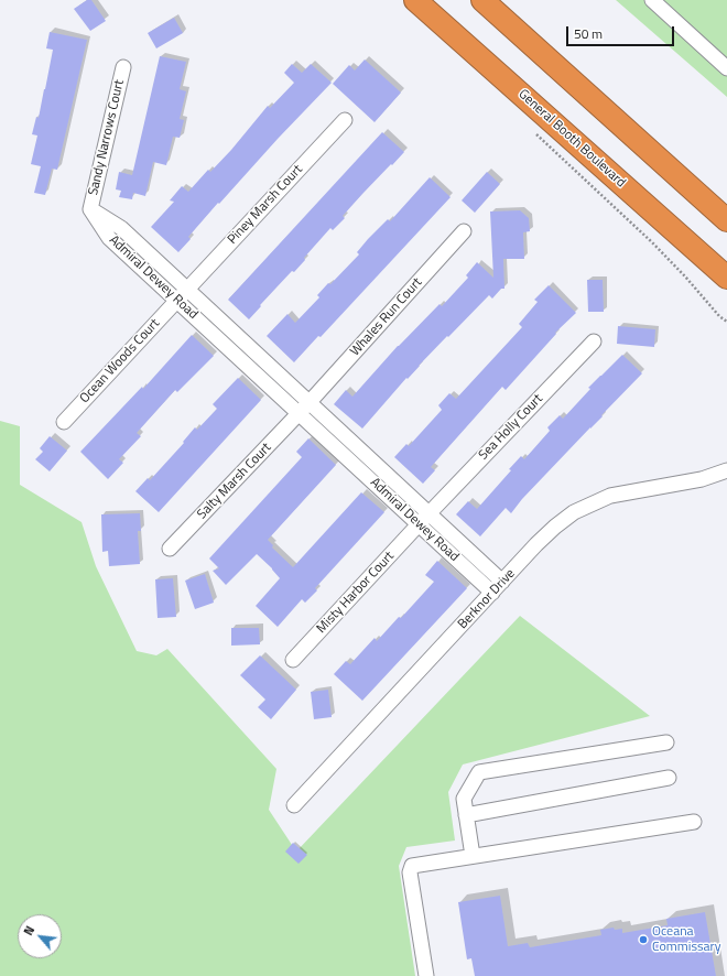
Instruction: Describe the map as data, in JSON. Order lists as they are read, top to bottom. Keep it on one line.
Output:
{"streets":{"highway":["General Booth Boulevard"],"street":["Sandy Narrows Court","Piney Marsh Court","Admiral Dewey Road","Whales Run Court","Ocean Woods Court","Sea Holly Court","Salty Marsh Court","Misty Harbor Court","Berknor Drive"]},"crossings":[["Sandy Narrows Court","Admiral Dewey Road"],["Piney Marsh Court","Admiral Dewey Road"],["Piney Marsh Court","Ocean Woods Court"],["Admiral Dewey Road","Whales Run Court"],["Admiral Dewey Road","Ocean Woods Court"],["Admiral Dewey Road","Sea Holly Court"],["Admiral Dewey Road","Salty Marsh Court"],["Admiral Dewey Road","Misty Harbor Court"],["Admiral Dewey Road","Berknor Drive"],["Whales Run Court","Salty Marsh Court"],["Sea Holly Court","Misty Harbor Court"]],"places":["Oceana Commissary"],"scale_bar":"50 m","north":"top left"}
